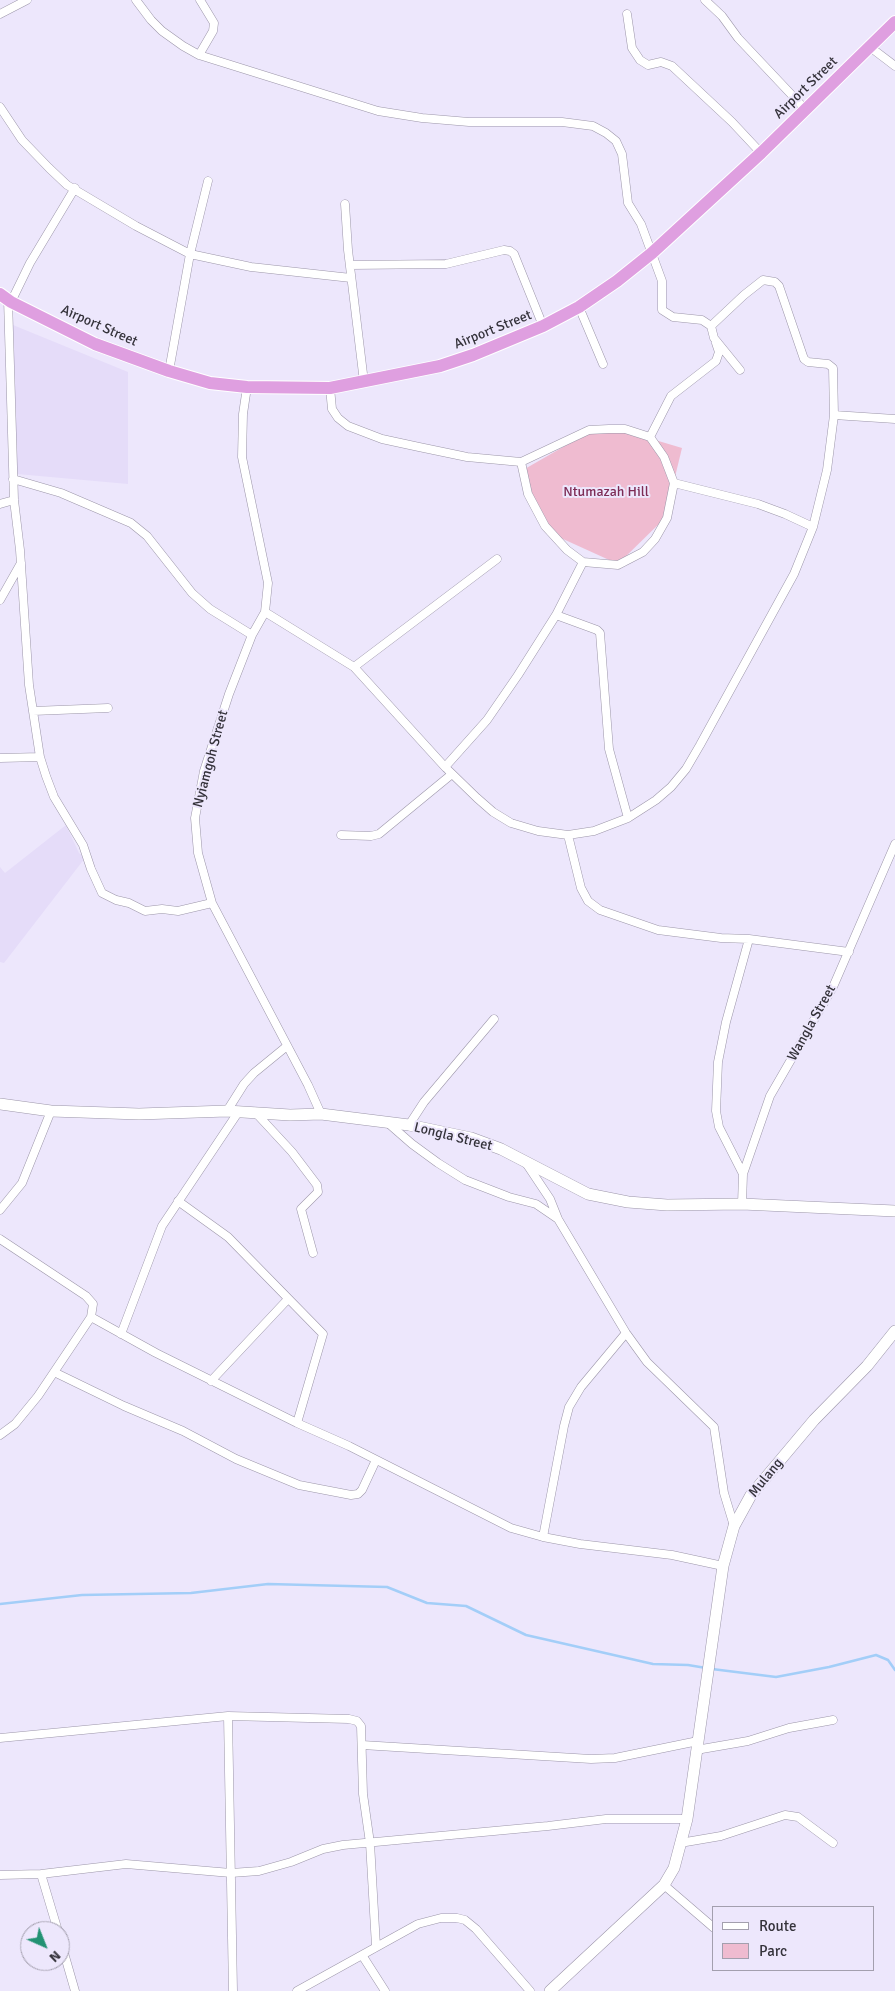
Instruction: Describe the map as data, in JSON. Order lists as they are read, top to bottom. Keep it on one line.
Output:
{"streets":{"highway":["Airport Street"],"main road":["Longla Street","Mulang"],"street":["Nyiamgoh Street","Wangla Street"]},"crossings":[["Airport Street","Nyiamgoh Street"],["Nyiamgoh Street","Longla Street"],["Wangla Street","Longla Street"]],"parks":["Ntumazah Hill"],"legend":["Route","Parc"],"north":"bottom right"}
